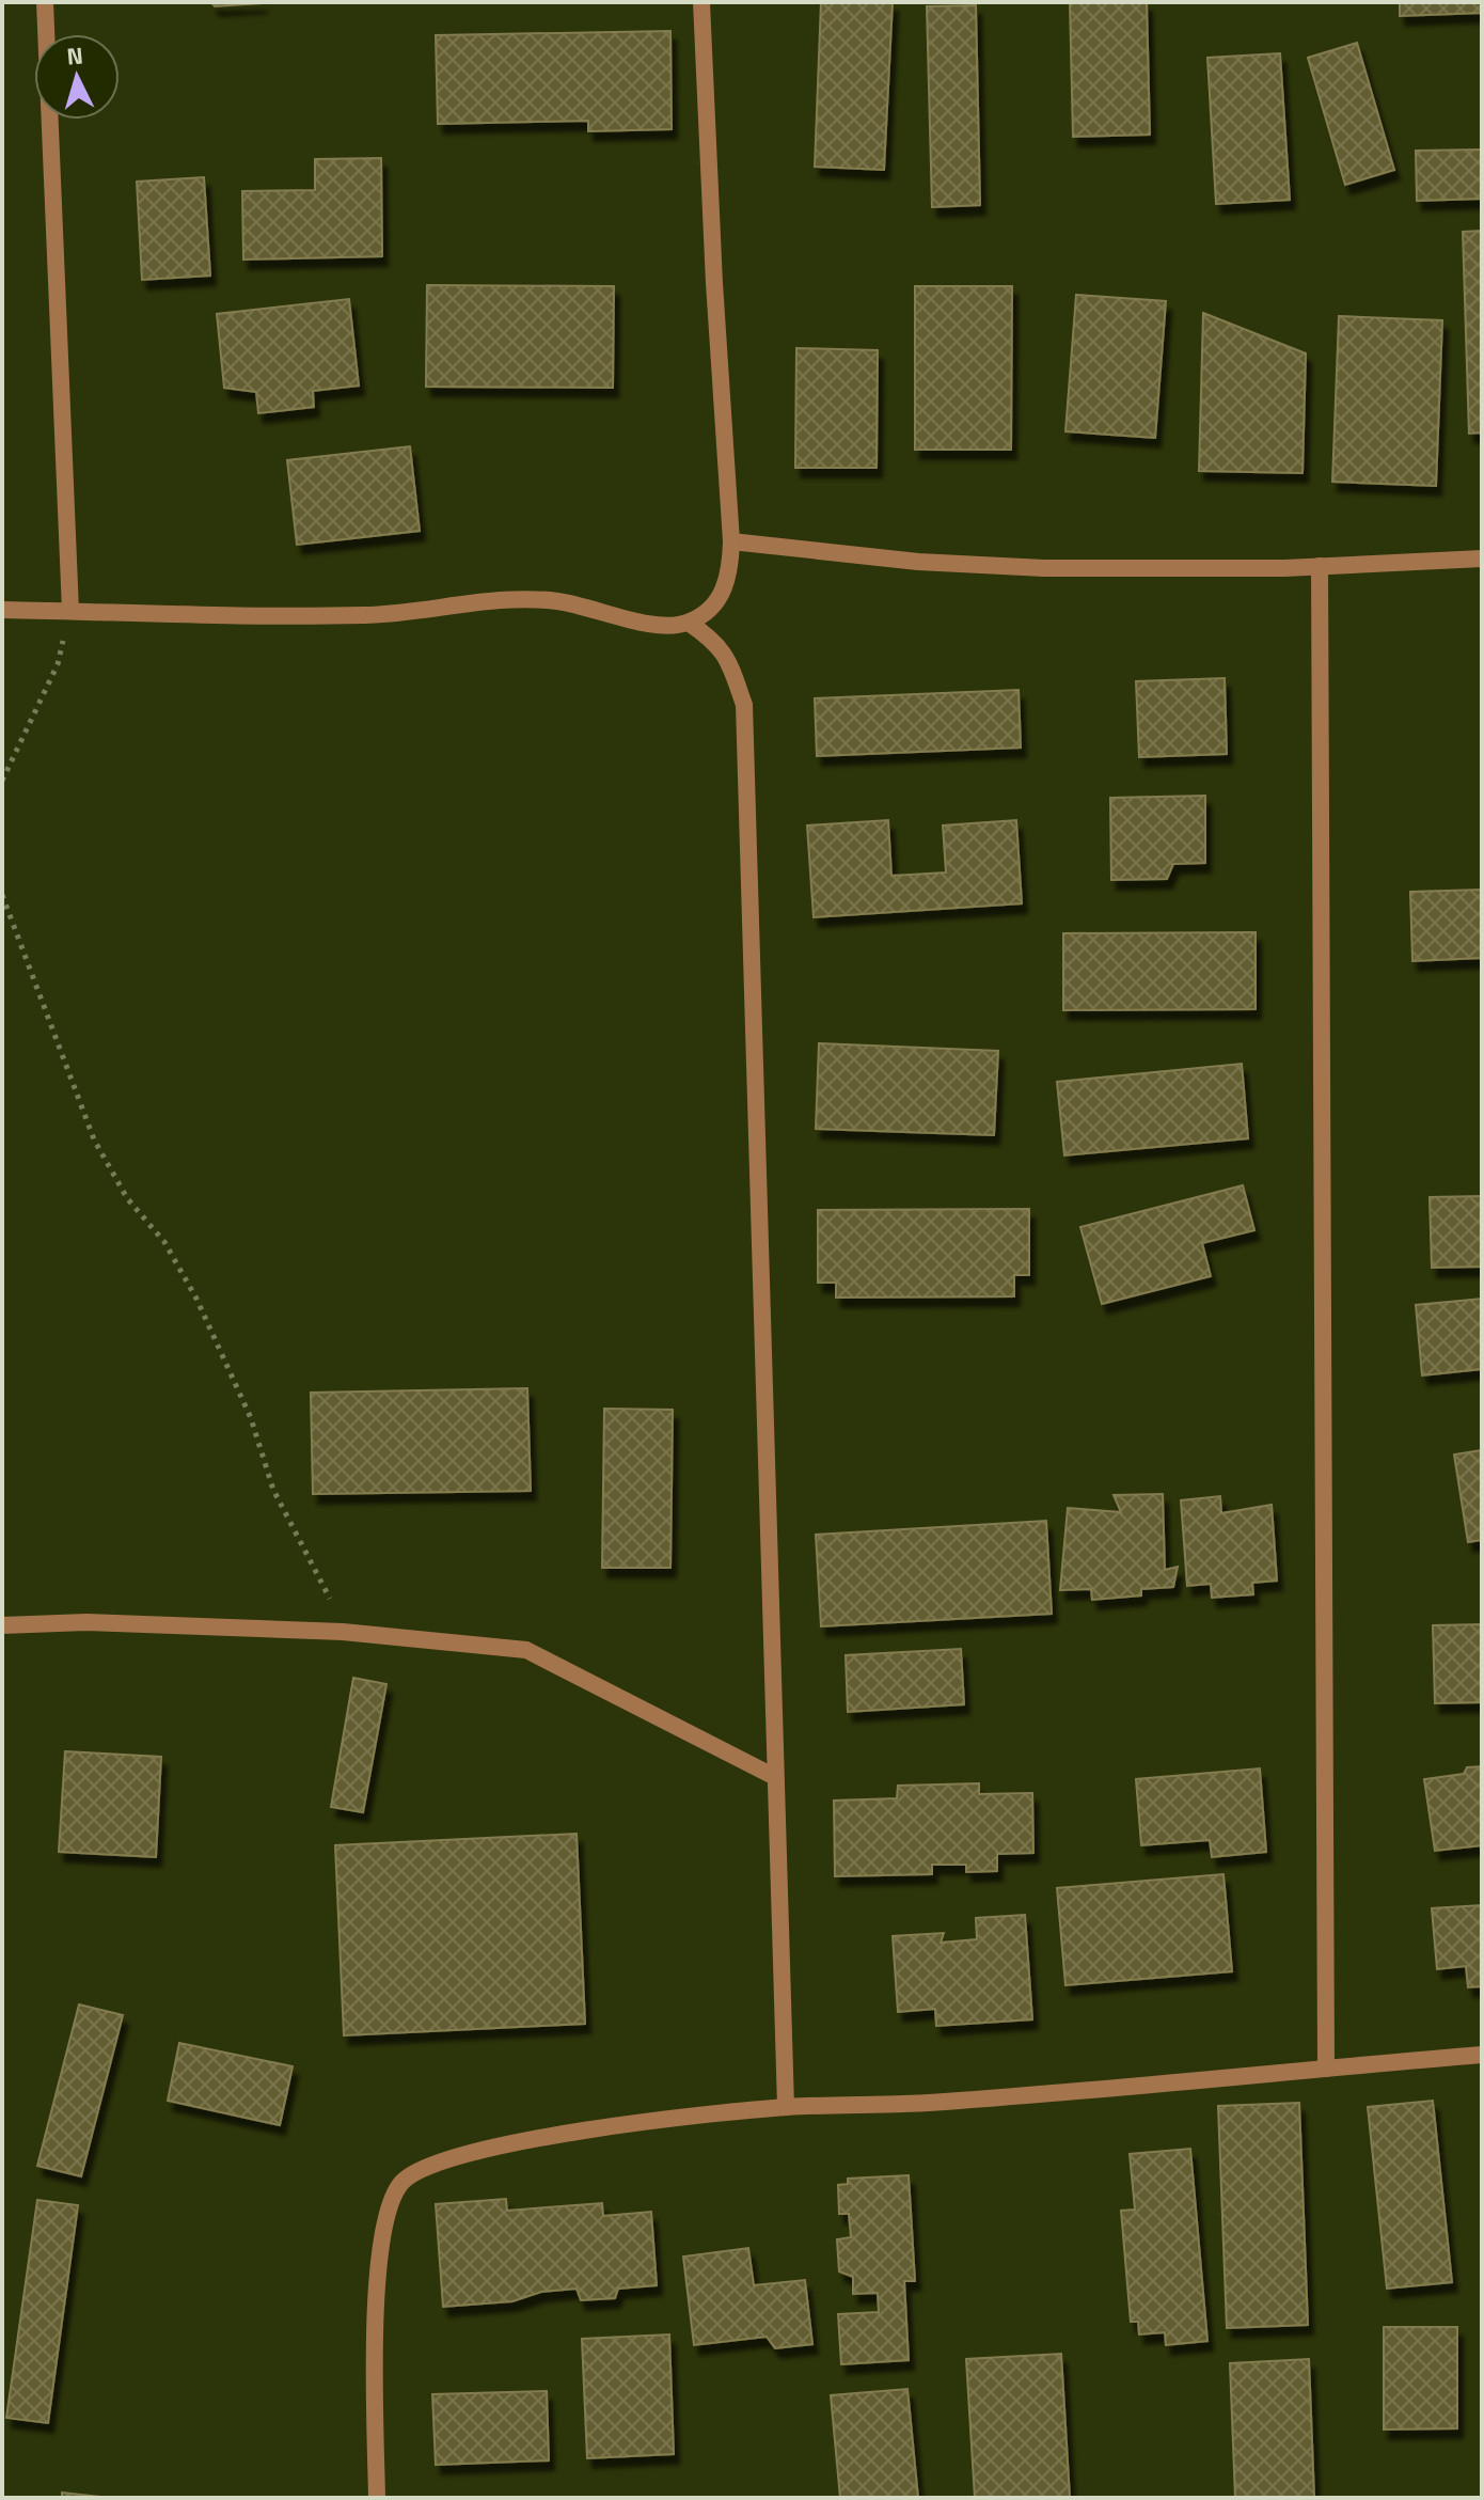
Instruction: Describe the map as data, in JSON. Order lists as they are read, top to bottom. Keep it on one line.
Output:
{"north":"top"}
